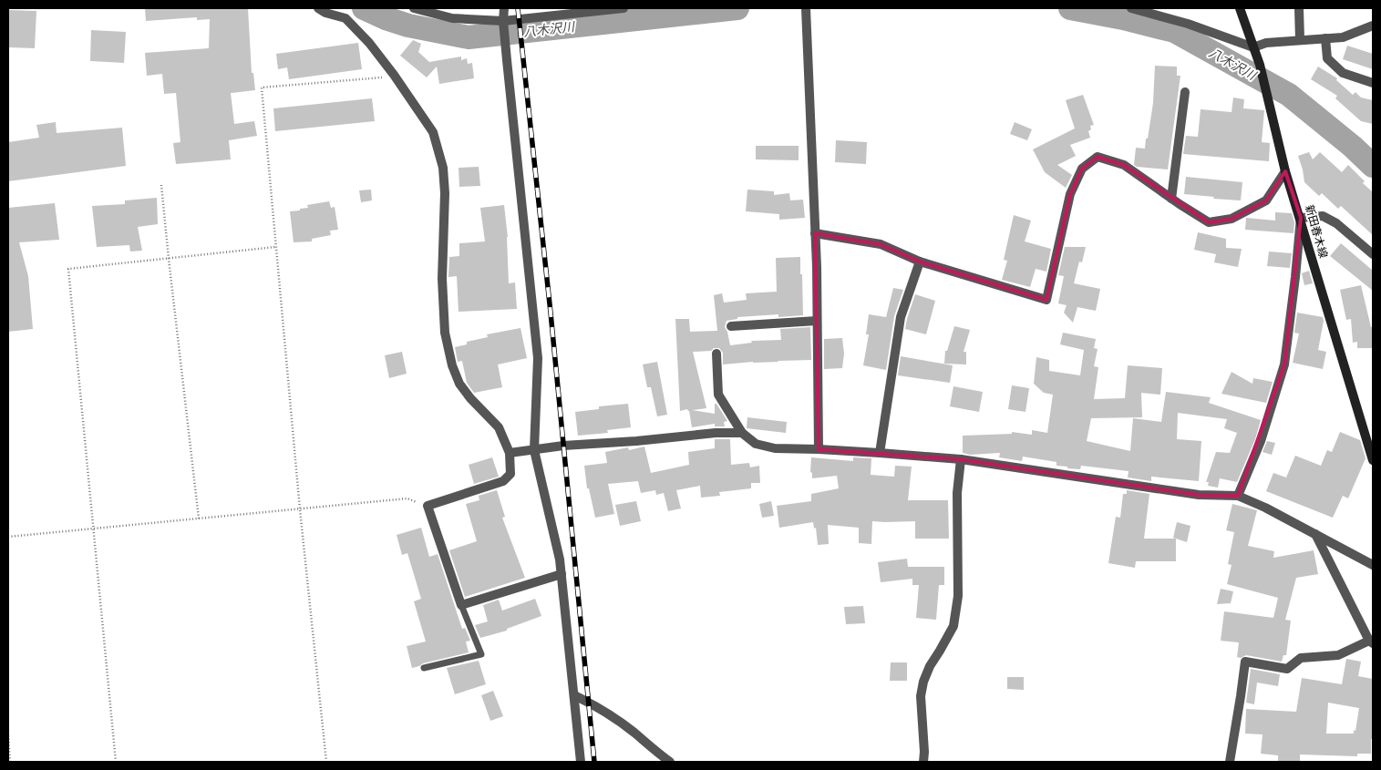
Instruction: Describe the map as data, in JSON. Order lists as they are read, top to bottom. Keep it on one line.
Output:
{"streets":{"main road":["新田春木線"]},"water":["八木沢川"]}
